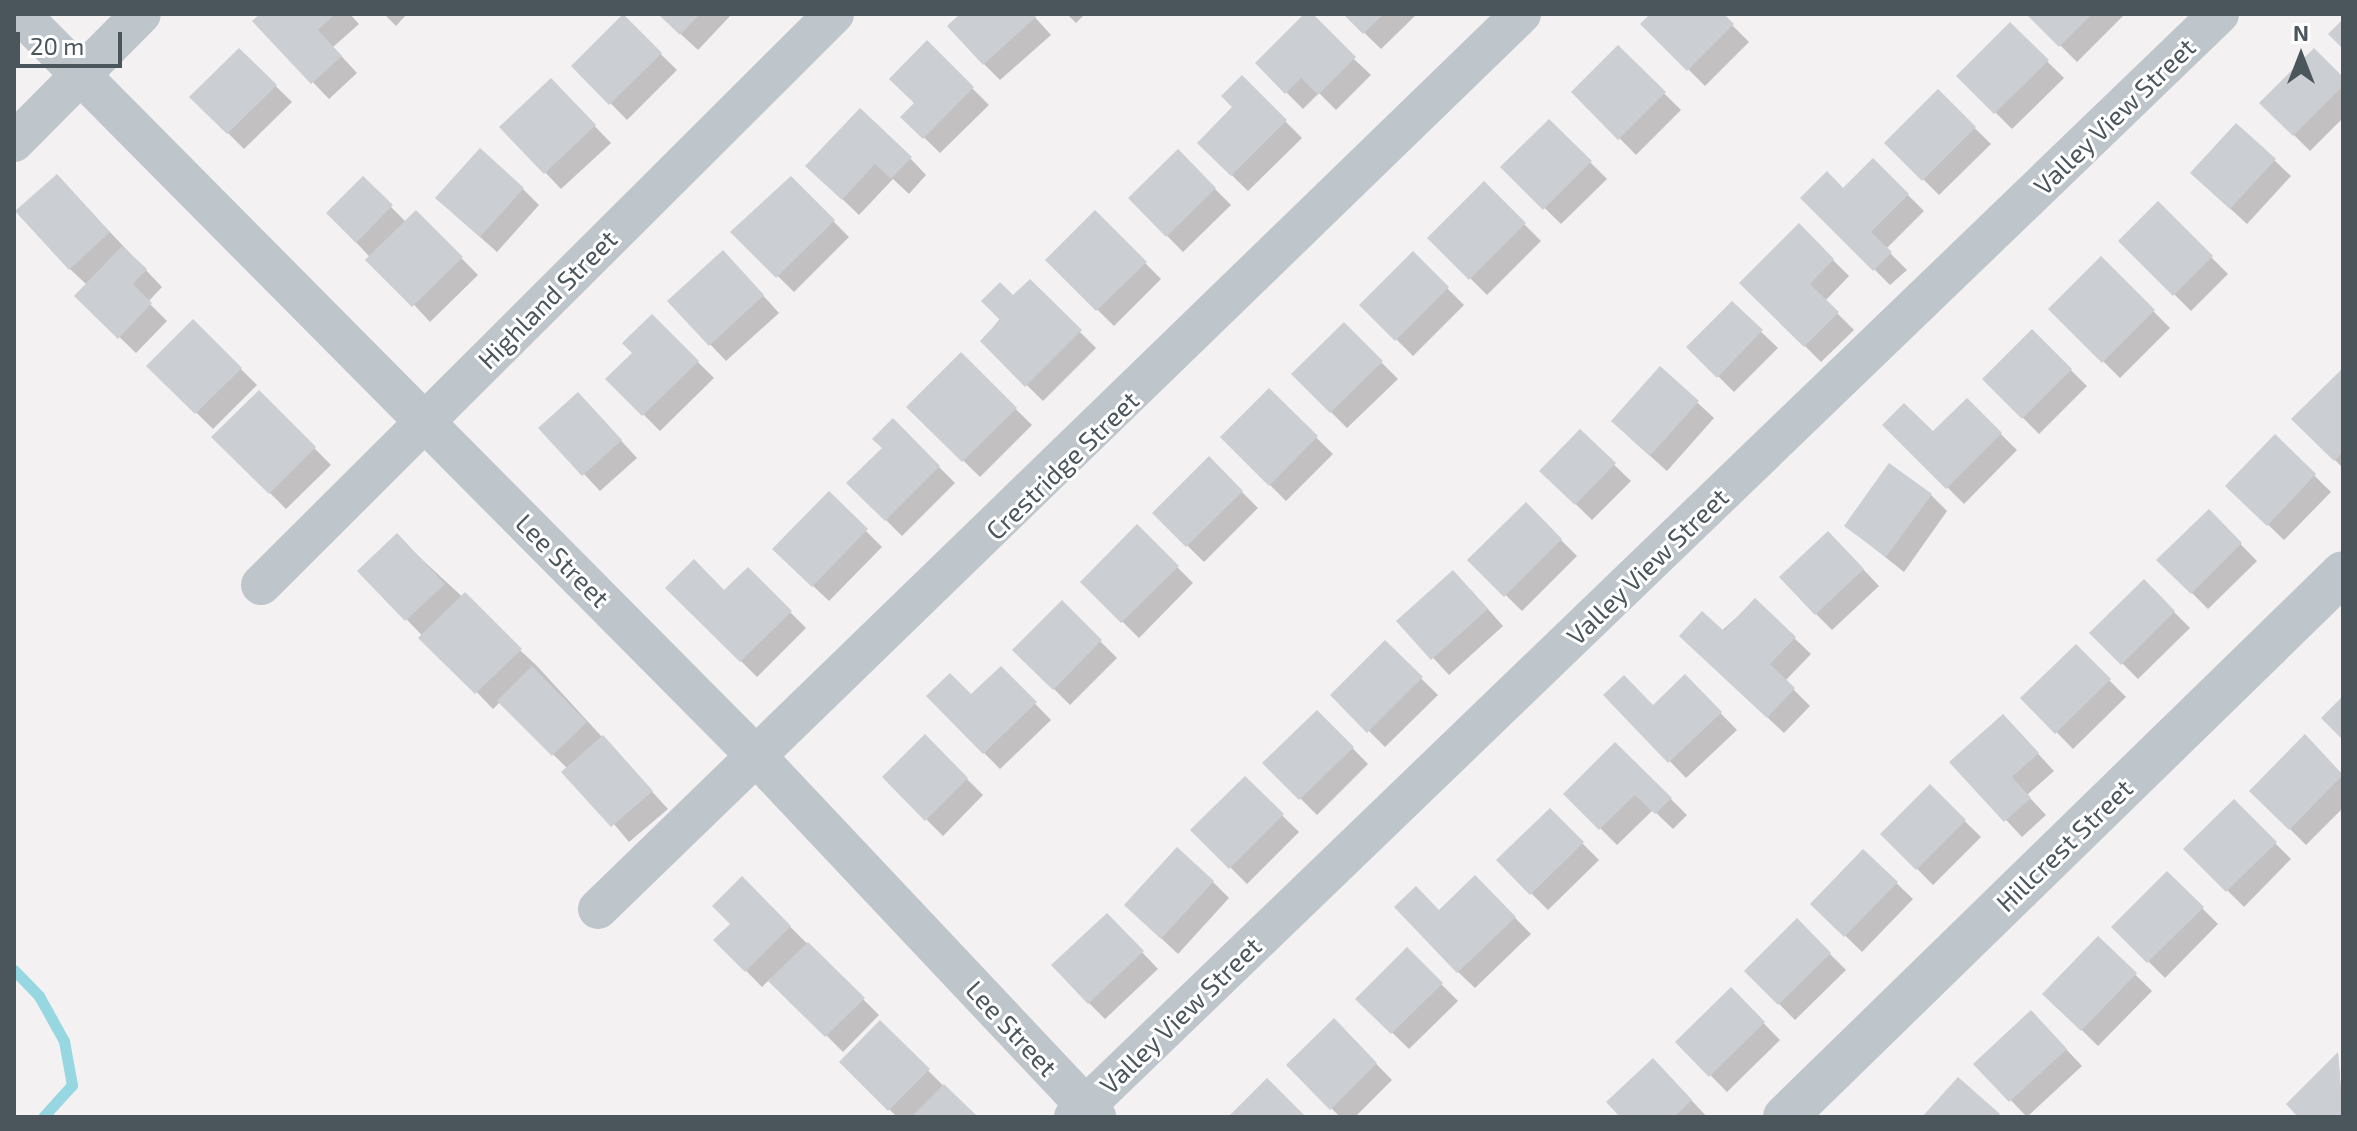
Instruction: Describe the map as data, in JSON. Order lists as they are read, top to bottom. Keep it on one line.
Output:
{"streets":{"street":["Valley View Street","Highland Street","Crestridge Street","Lee Street","Hillcrest Street"]},"crossings":[["Valley View Street","Lee Street"],["Highland Street","Lee Street"],["Crestridge Street","Lee Street"]],"scale_bar":"20 m","north":"top"}
